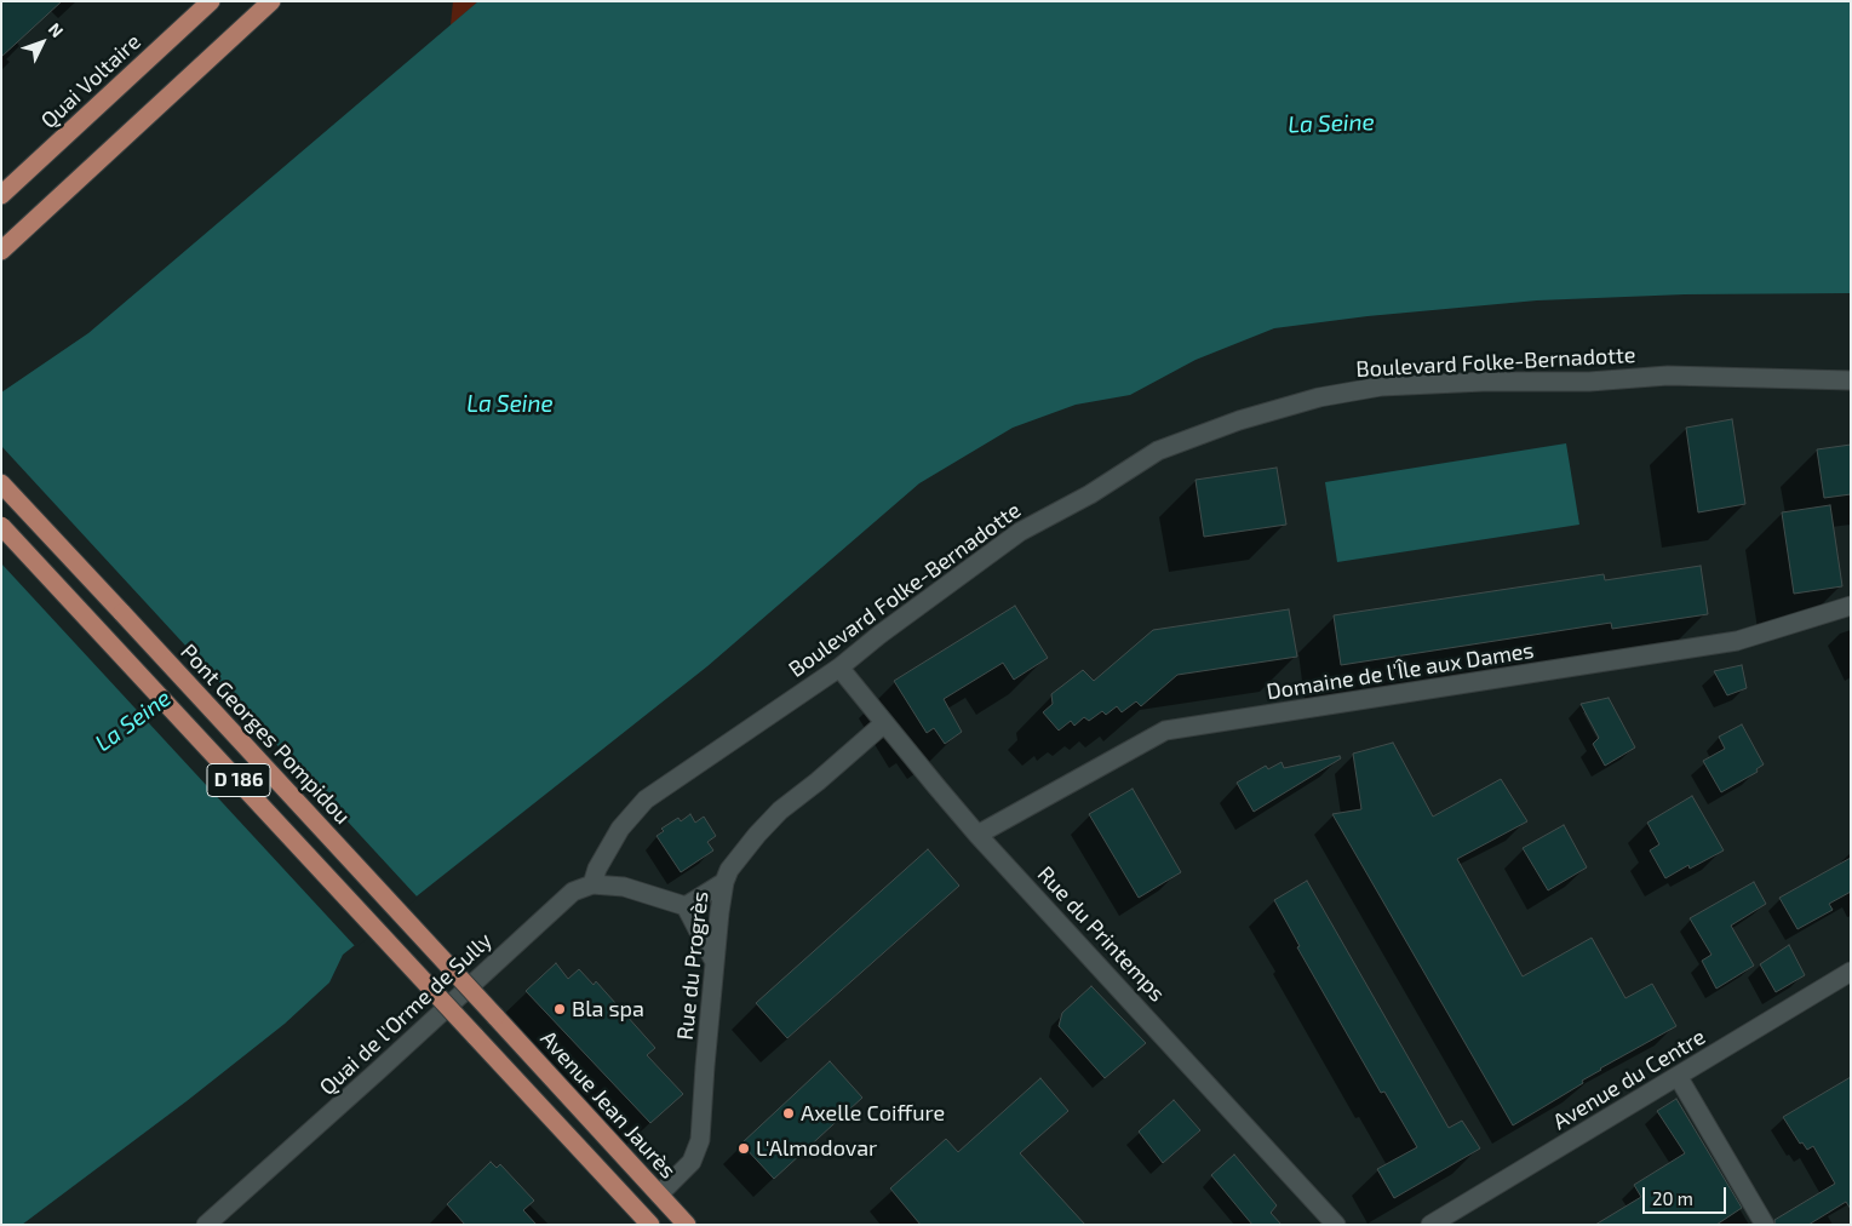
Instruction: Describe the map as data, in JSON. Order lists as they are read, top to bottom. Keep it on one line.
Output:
{"streets":{"main road":["Quai Voltaire","Pont Georges Pompidou","D 186","Avenue Jean Jaurès"],"street":["Boulevard Folke-Bernadotte","Domaine de l'Île aux Dames","Rue du Printemps","Rue du Progrès","Quai de l'Orme de Sully","Avenue du Centre"]},"crossings":[["Boulevard Folke-Bernadotte","Rue du Printemps"],["Boulevard Folke-Bernadotte","Quai de l'Orme de Sully"],["Domaine de l'Île aux Dames","Rue du Printemps"],["Pont Georges Pompidou","Avenue Jean Jaurès"],["Rue du Printemps","Rue du Progrès"],["Rue du Progrès","Avenue Jean Jaurès"]],"water":["La Seine"],"places":["Bla spa","Axelle Coiffure","L'Almodovar"],"scale_bar":"20 m","north":"top right"}
